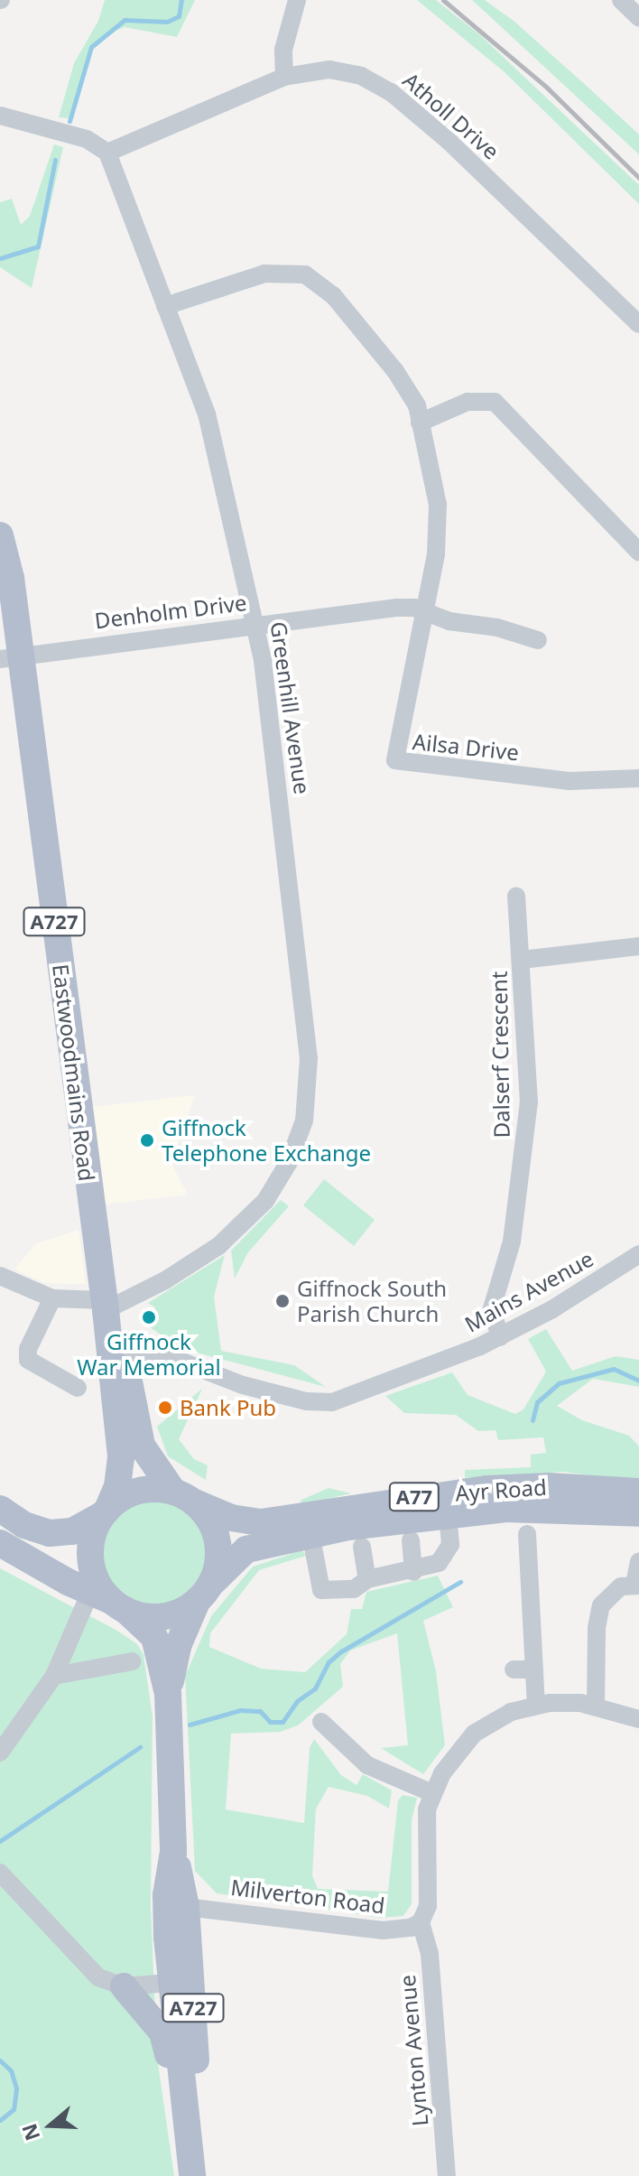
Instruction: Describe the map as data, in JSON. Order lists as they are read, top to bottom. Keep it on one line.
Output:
{"streets":{"main road":["A727","Eastwoodmains Road","Ayr Road","A77"],"street":["Atholl Drive","Denholm Drive","Greenhill Avenue","Ailsa Drive","Dalserf Crescent","Mains Avenue","Milverton Road","Lynton Avenue"]},"crossings":[["Atholl Drive","Greenhill Avenue"],["Denholm Drive","Greenhill Avenue"],["Denholm Drive","Ailsa Drive"],["Denholm Drive","Eastwoodmains Road"],["Greenhill Avenue","Eastwoodmains Road"],["A727","Eastwoodmains Road"],["A727","Ayr Road"],["A727","Milverton Road"],["Dalserf Crescent","Mains Avenue"],["Eastwoodmains Road","Mains Avenue"],["Eastwoodmains Road","Ayr Road"],["Milverton Road","Lynton Avenue"]],"places":["Giffnock Telephone Exchange","Giffnock South Parish Church","Giffnock War Memorial","Bank Pub"],"north":"left"}
